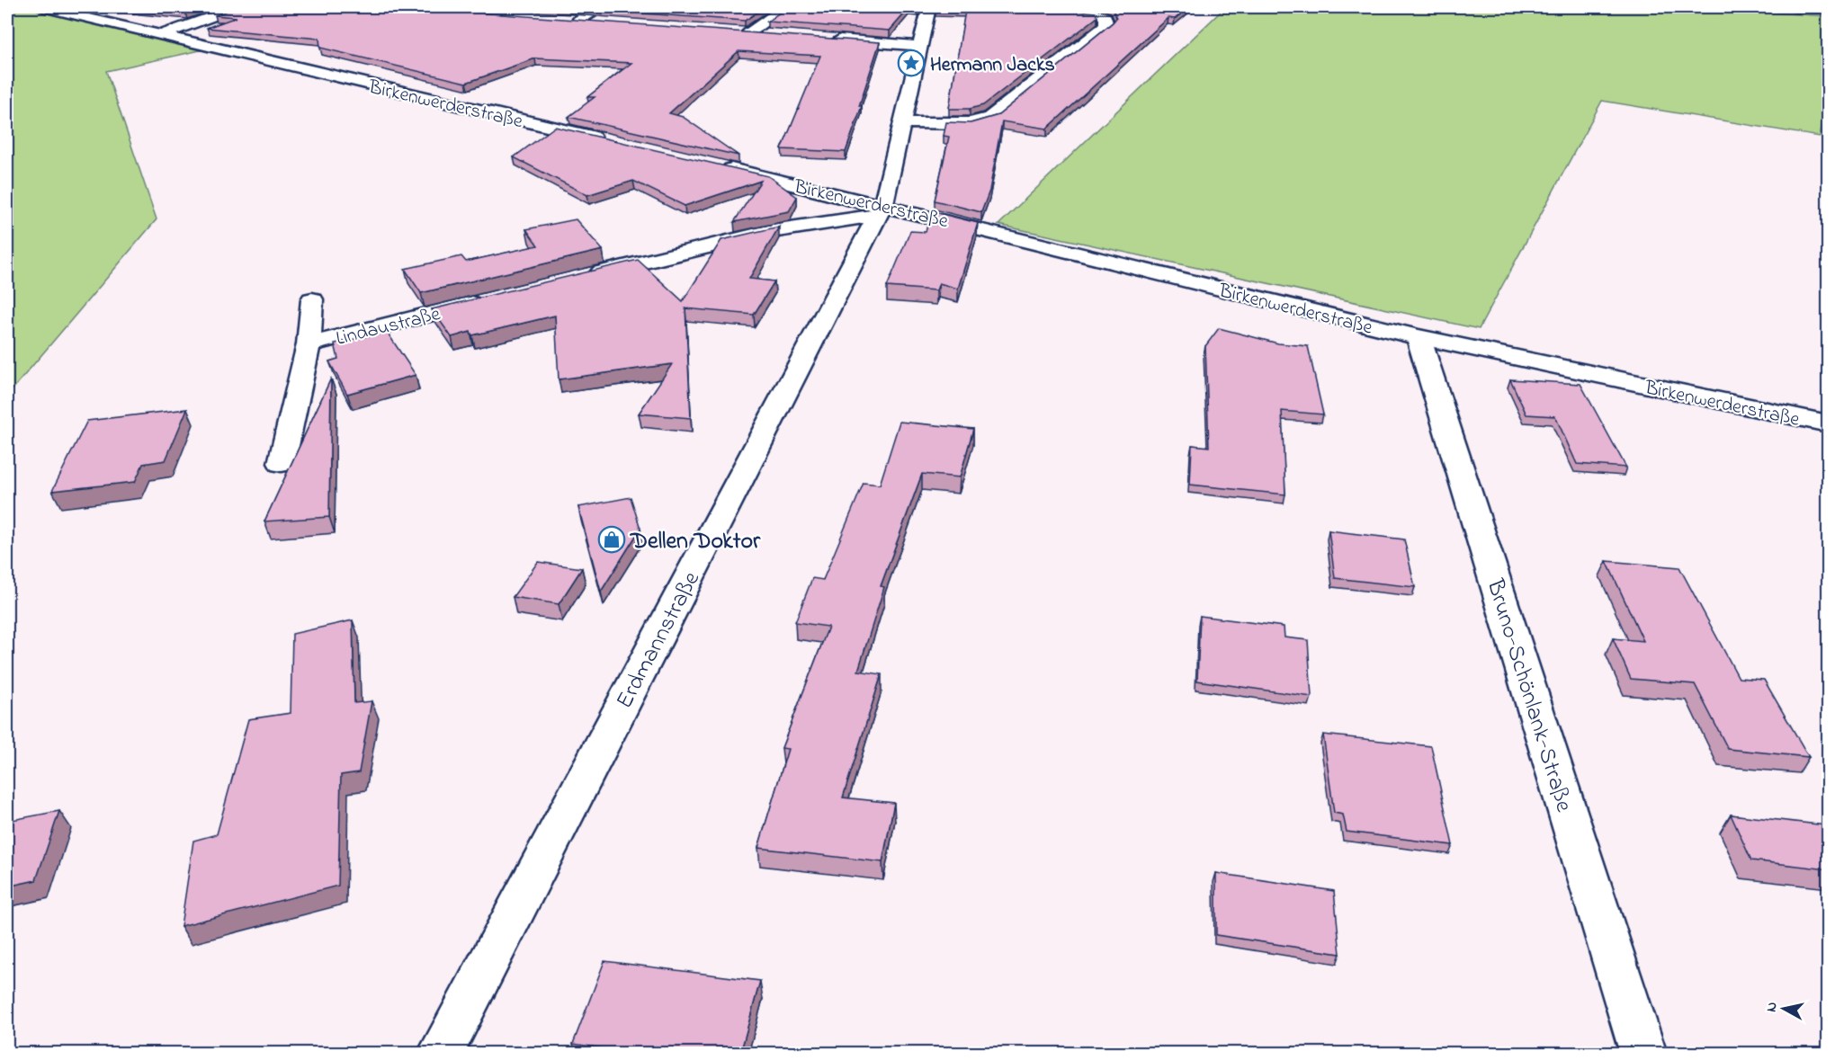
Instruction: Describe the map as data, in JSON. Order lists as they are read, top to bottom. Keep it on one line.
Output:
{"streets":{"street":["Birkenwerderstraße","Lindaustraße","Erdmannstraße","Bruno-Schönlank-Straße"]},"crossings":[["Birkenwerderstraße","Erdmannstraße"],["Birkenwerderstraße","Bruno-Schönlank-Straße"]],"places":{"place":["Hermann Jacks"],"shop":["Dellen Doktor"]},"north":"left"}
